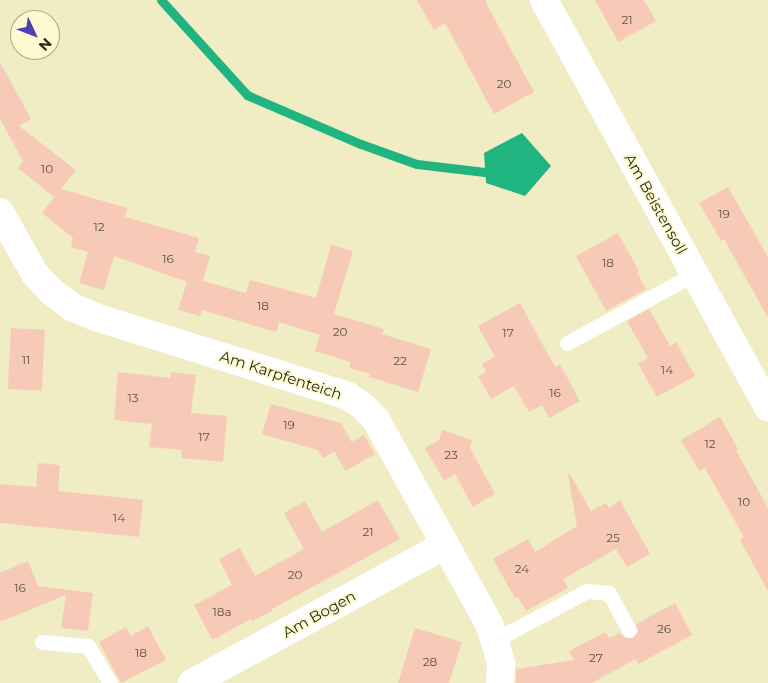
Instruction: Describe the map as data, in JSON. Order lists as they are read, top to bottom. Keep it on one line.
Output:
{"streets":{"street":["Am Beistensoll","Am Karpfenteich","Am Bogen"]},"crossings":[["Am Karpfenteich","Am Bogen"]],"house_numbers":["21","20","10","19","12","16","18","18","20","17","11","22","14","16","13","19","17","12","23","10","14","21","25","24","20","16","18a","26","18","27","28"],"north":"bottom right"}
